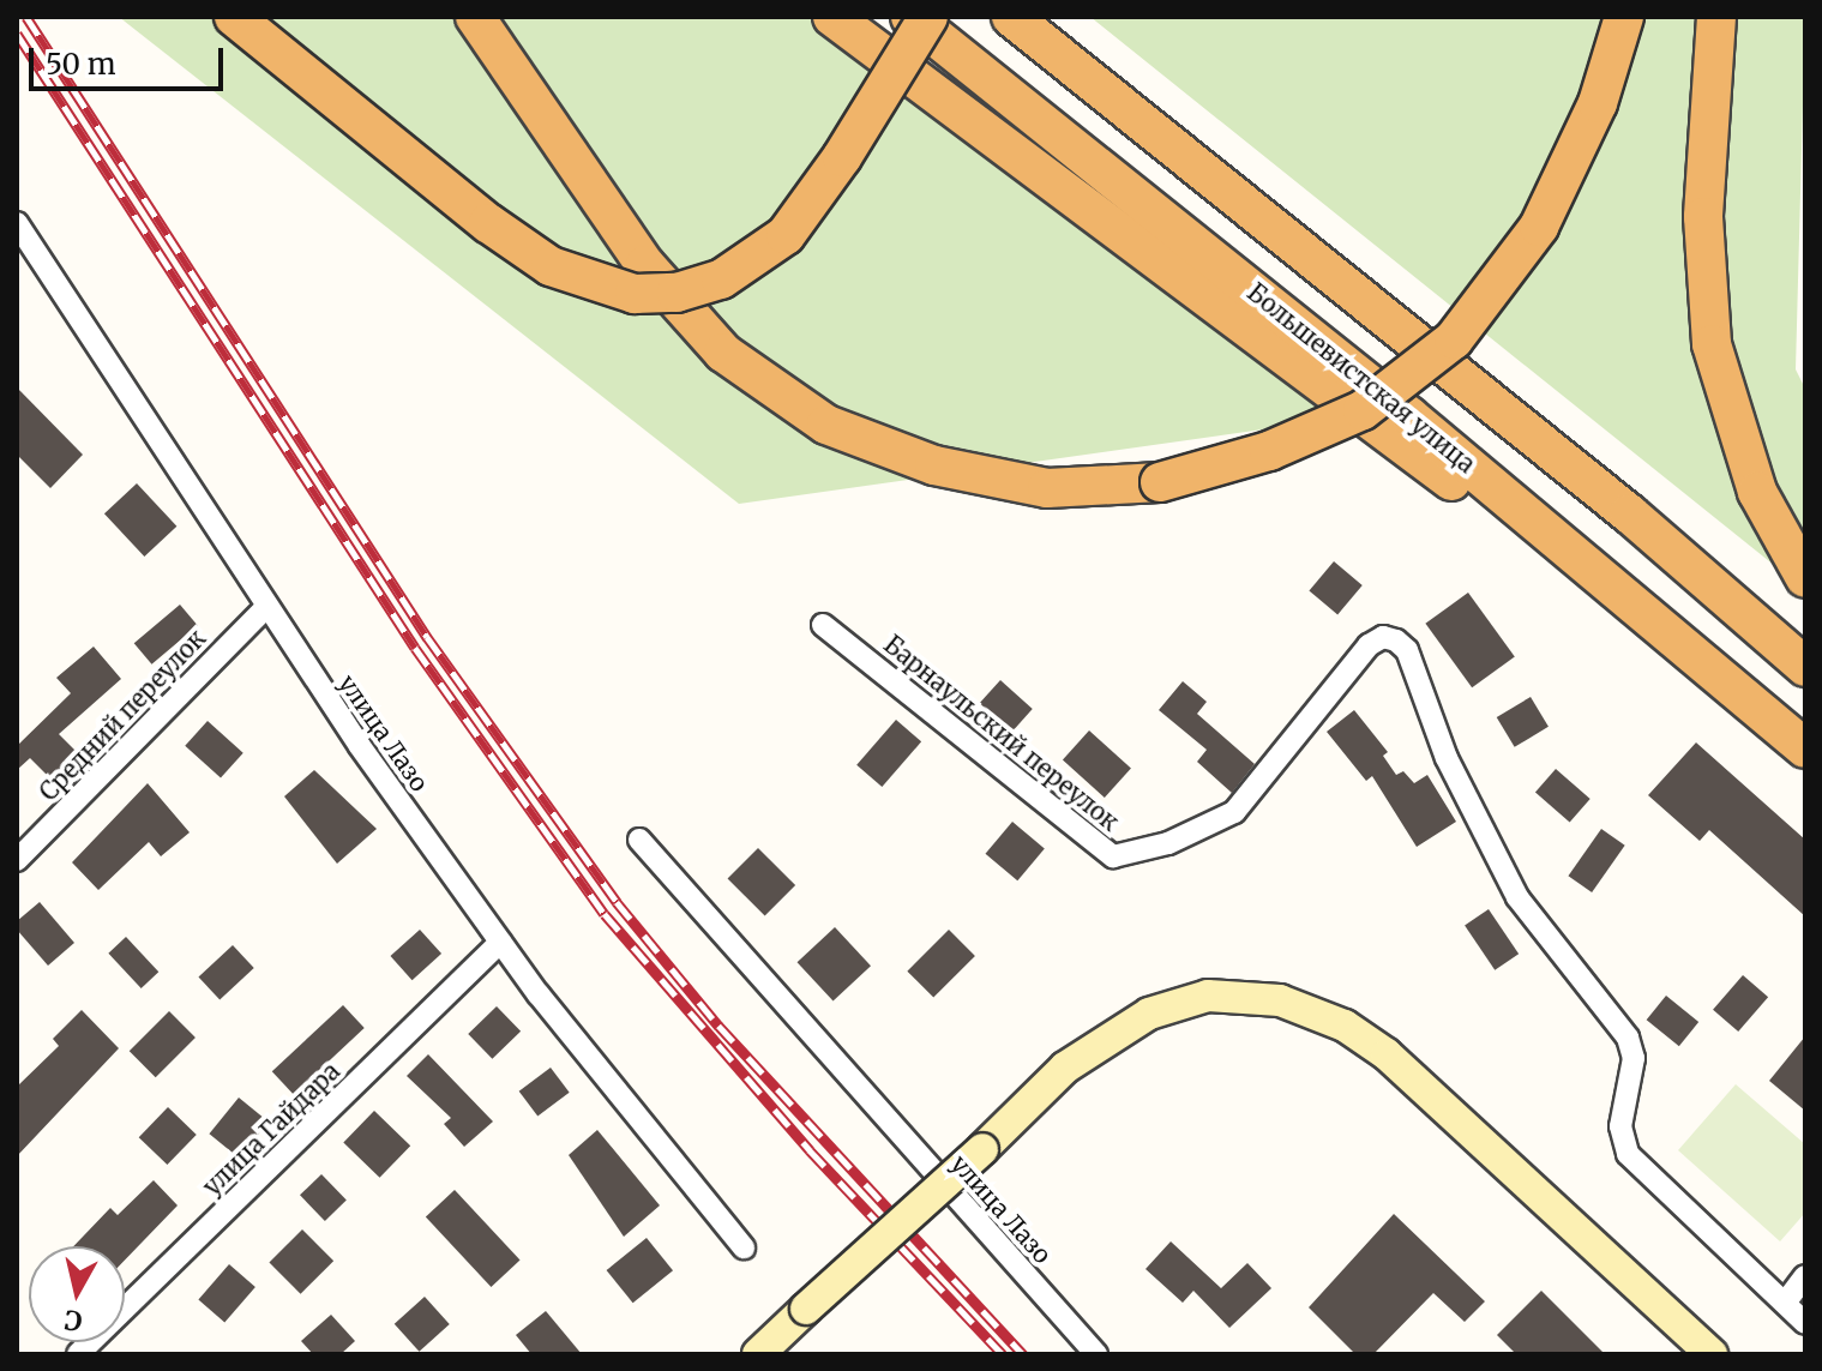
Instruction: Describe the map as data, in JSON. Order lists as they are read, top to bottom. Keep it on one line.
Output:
{"streets":{"highway":["Большевистская улица"],"street":["Средний переулок","улица Лазо","Барнаульский переулок","улица Гайдара"]},"crossings":[["Средний переулок","улица Лазо"],["улица Лазо","улица Гайдара"]],"scale_bar":"50 m","north":"bottom"}
